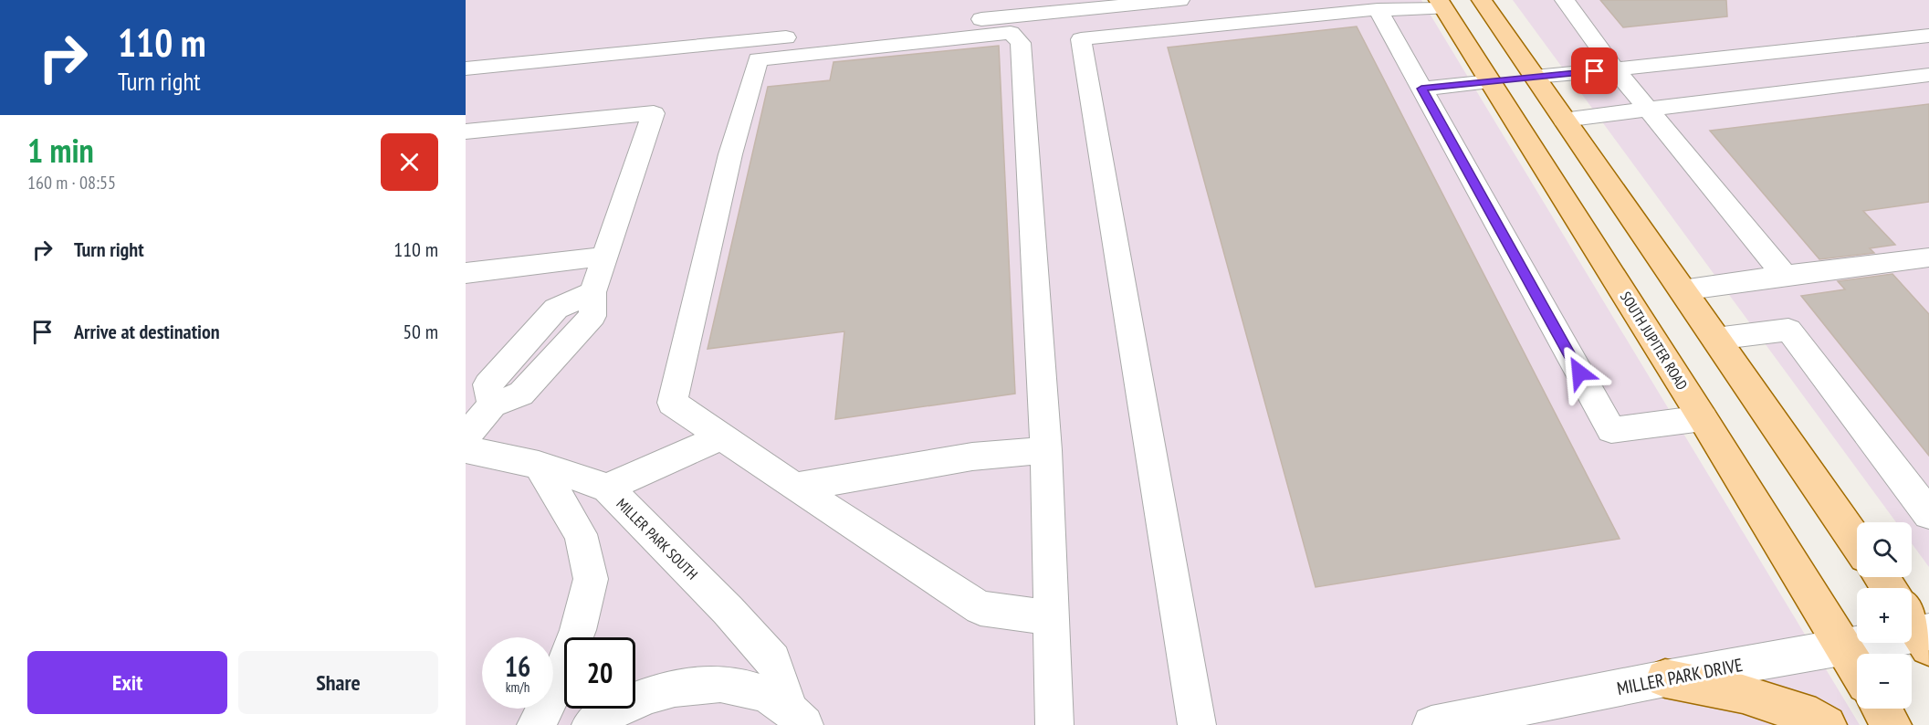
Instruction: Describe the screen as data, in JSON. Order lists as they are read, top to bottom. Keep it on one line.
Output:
{"streets":{"main road":["SOUTH JUPITER ROAD"],"street":["MILLER PARK SOUTH","MILLER PARK DRIVE"]},"crossings":[["SOUTH JUPITER ROAD","MILLER PARK DRIVE"]],"page":{"turn":["110 m","Turn right"],"heading":["1 min","160 m · 08:55"],"list":[{"name":"Turn right","value":"110 m"},{"name":"Arrive at destination","value":"50 m"}],"map_buttons":["+","−"],"speed":"16 km/h","limit":"20","buttons":["Exit","Share"]}}
